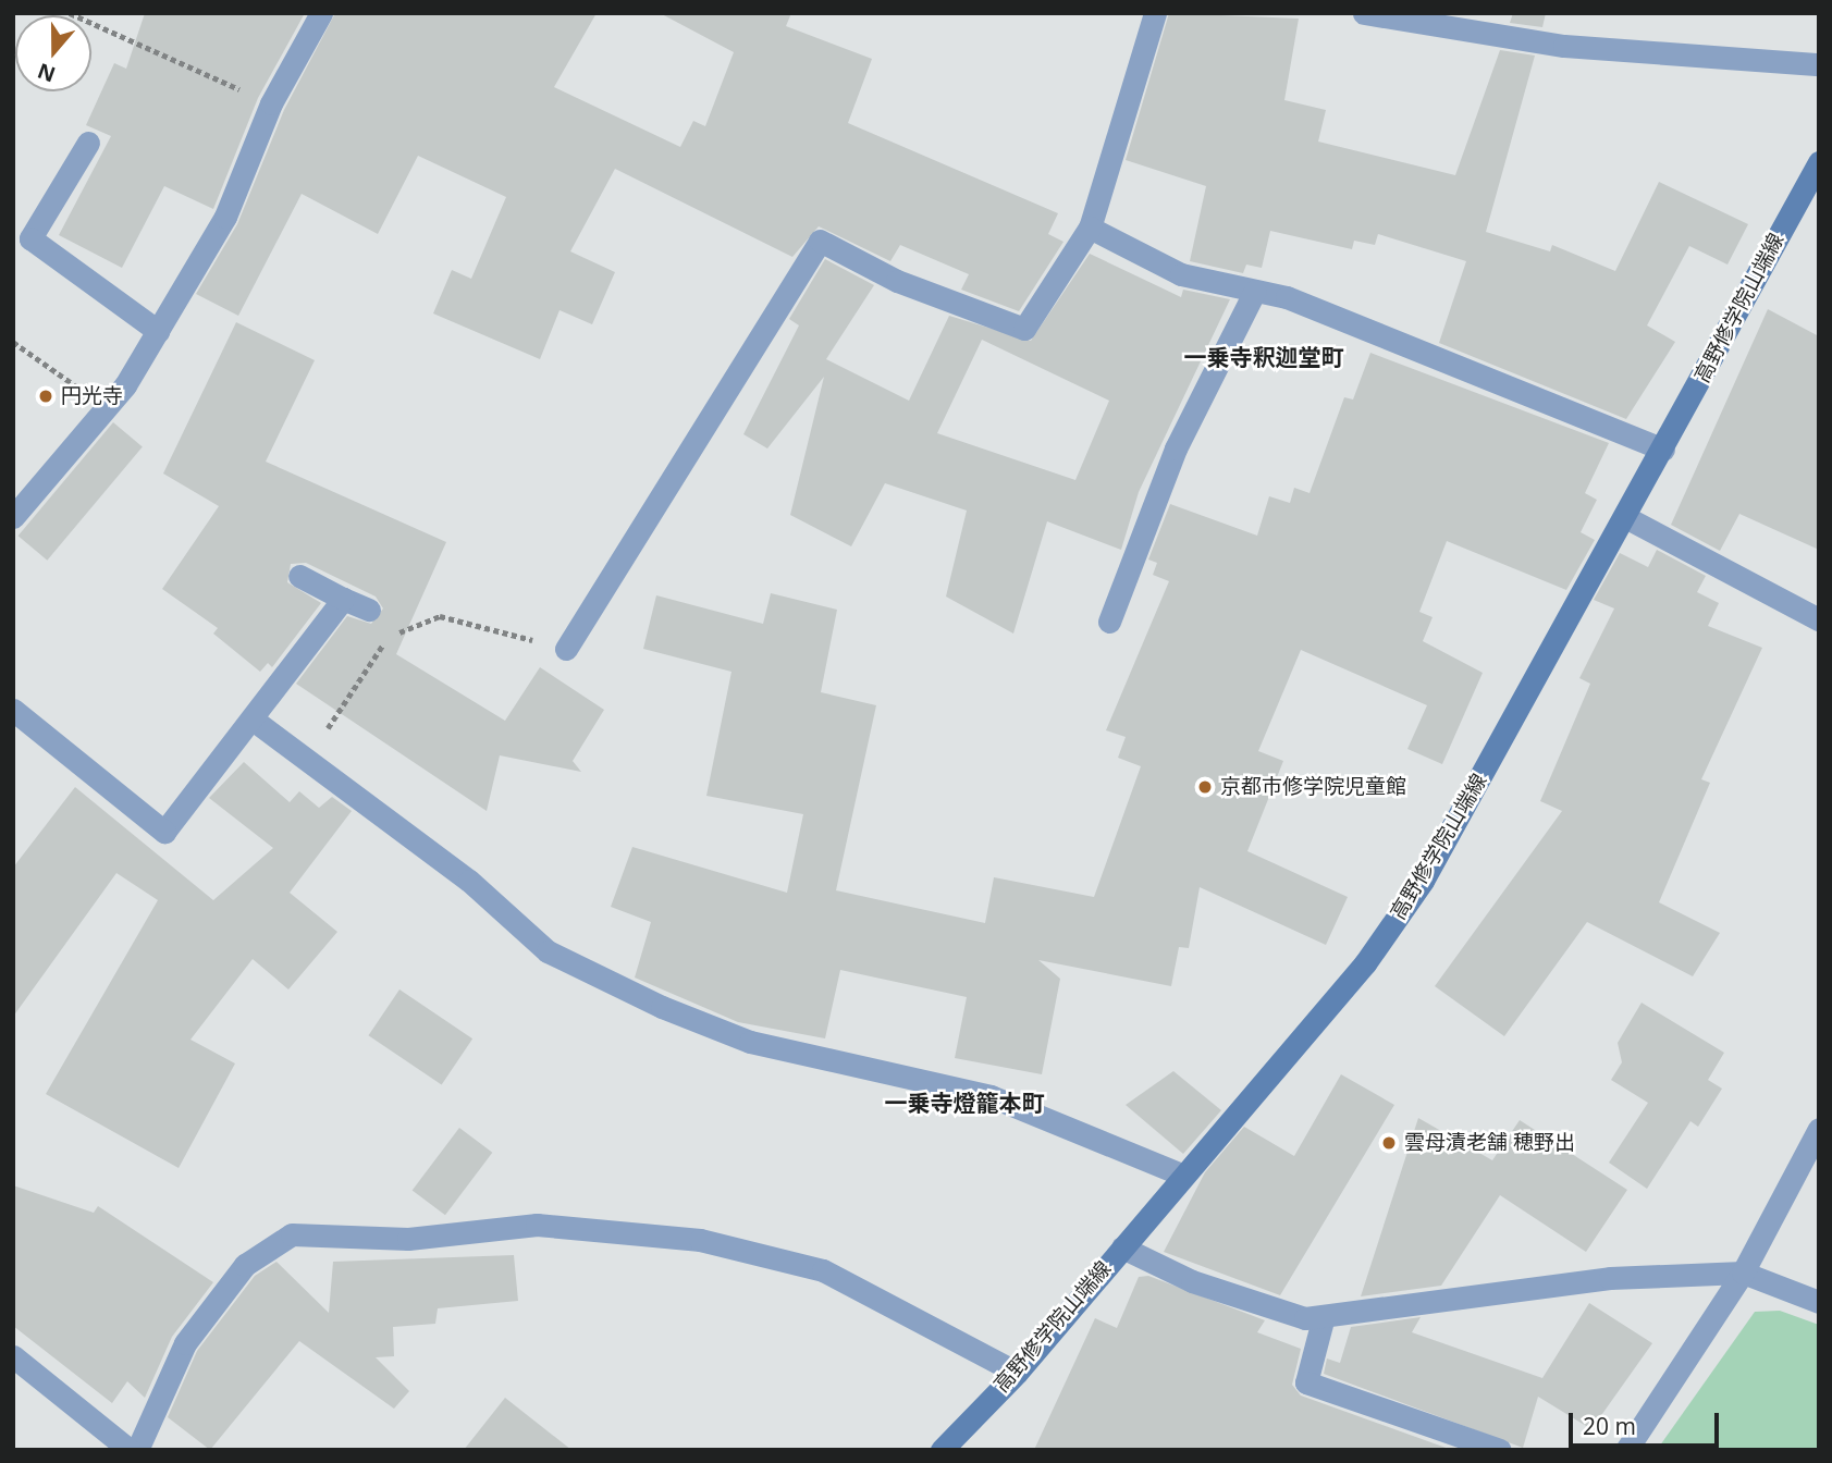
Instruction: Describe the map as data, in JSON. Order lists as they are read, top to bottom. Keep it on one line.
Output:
{"streets":{"main road":["高野修学院山端線"]},"districts":["一乗寺釈迦堂町","一乗寺燈籠本町"],"places":["円光寺","京都市修学院児童館","雲母漬老舗 穂野出"],"scale_bar":"20 m","north":"bottom"}
